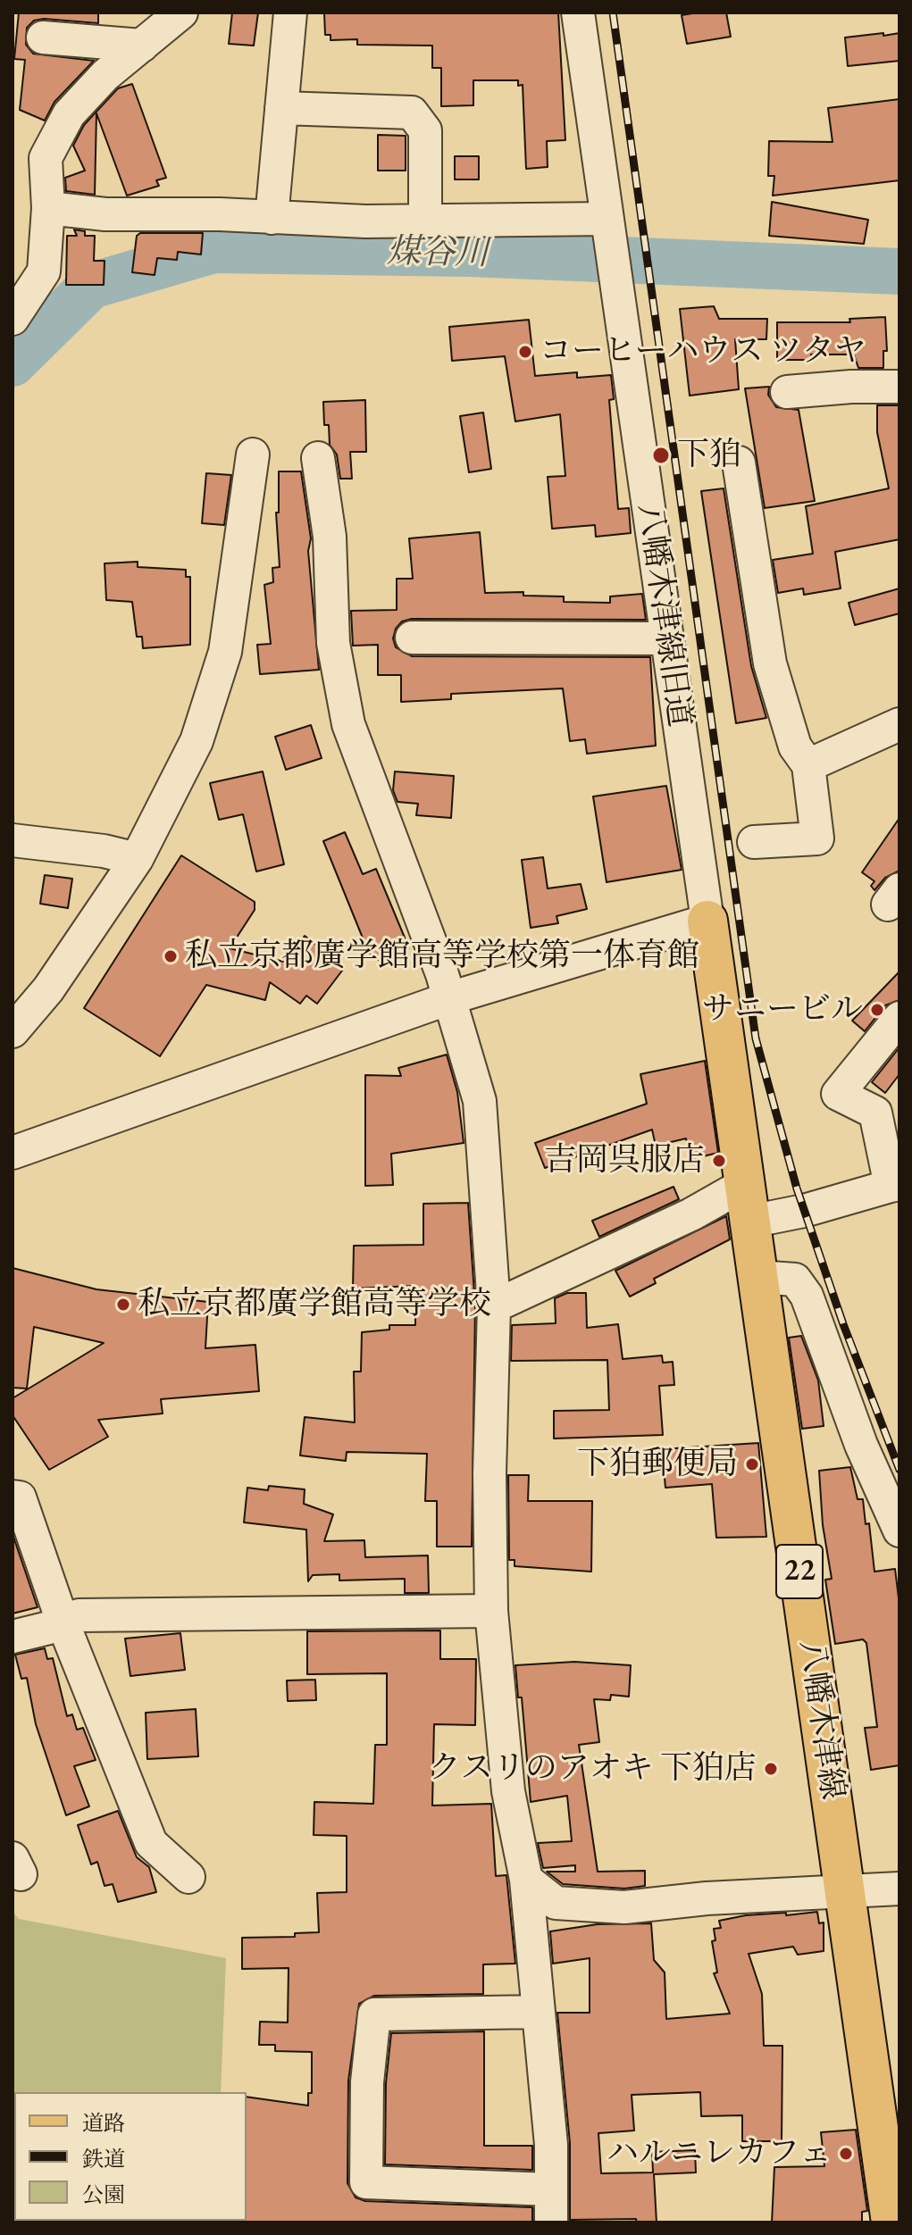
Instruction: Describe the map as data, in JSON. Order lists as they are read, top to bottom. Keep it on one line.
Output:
{"streets":{"main road":["22","八幡木津線"],"street":["八幡木津線旧道"]},"crossings":[["八幡木津線旧道","八幡木津線"]],"water":["煤谷川"],"places":["コーヒーハウス ツタヤ","下狛","私立京都廣学館高等学校第一体育館","サニービル","吉岡呉服店","私立京都廣学館高等学校","下狛郵便局","クスリのアオキ 下狛店","ハルニレカフェ"],"legend":["道路","鉄道","公園"]}
